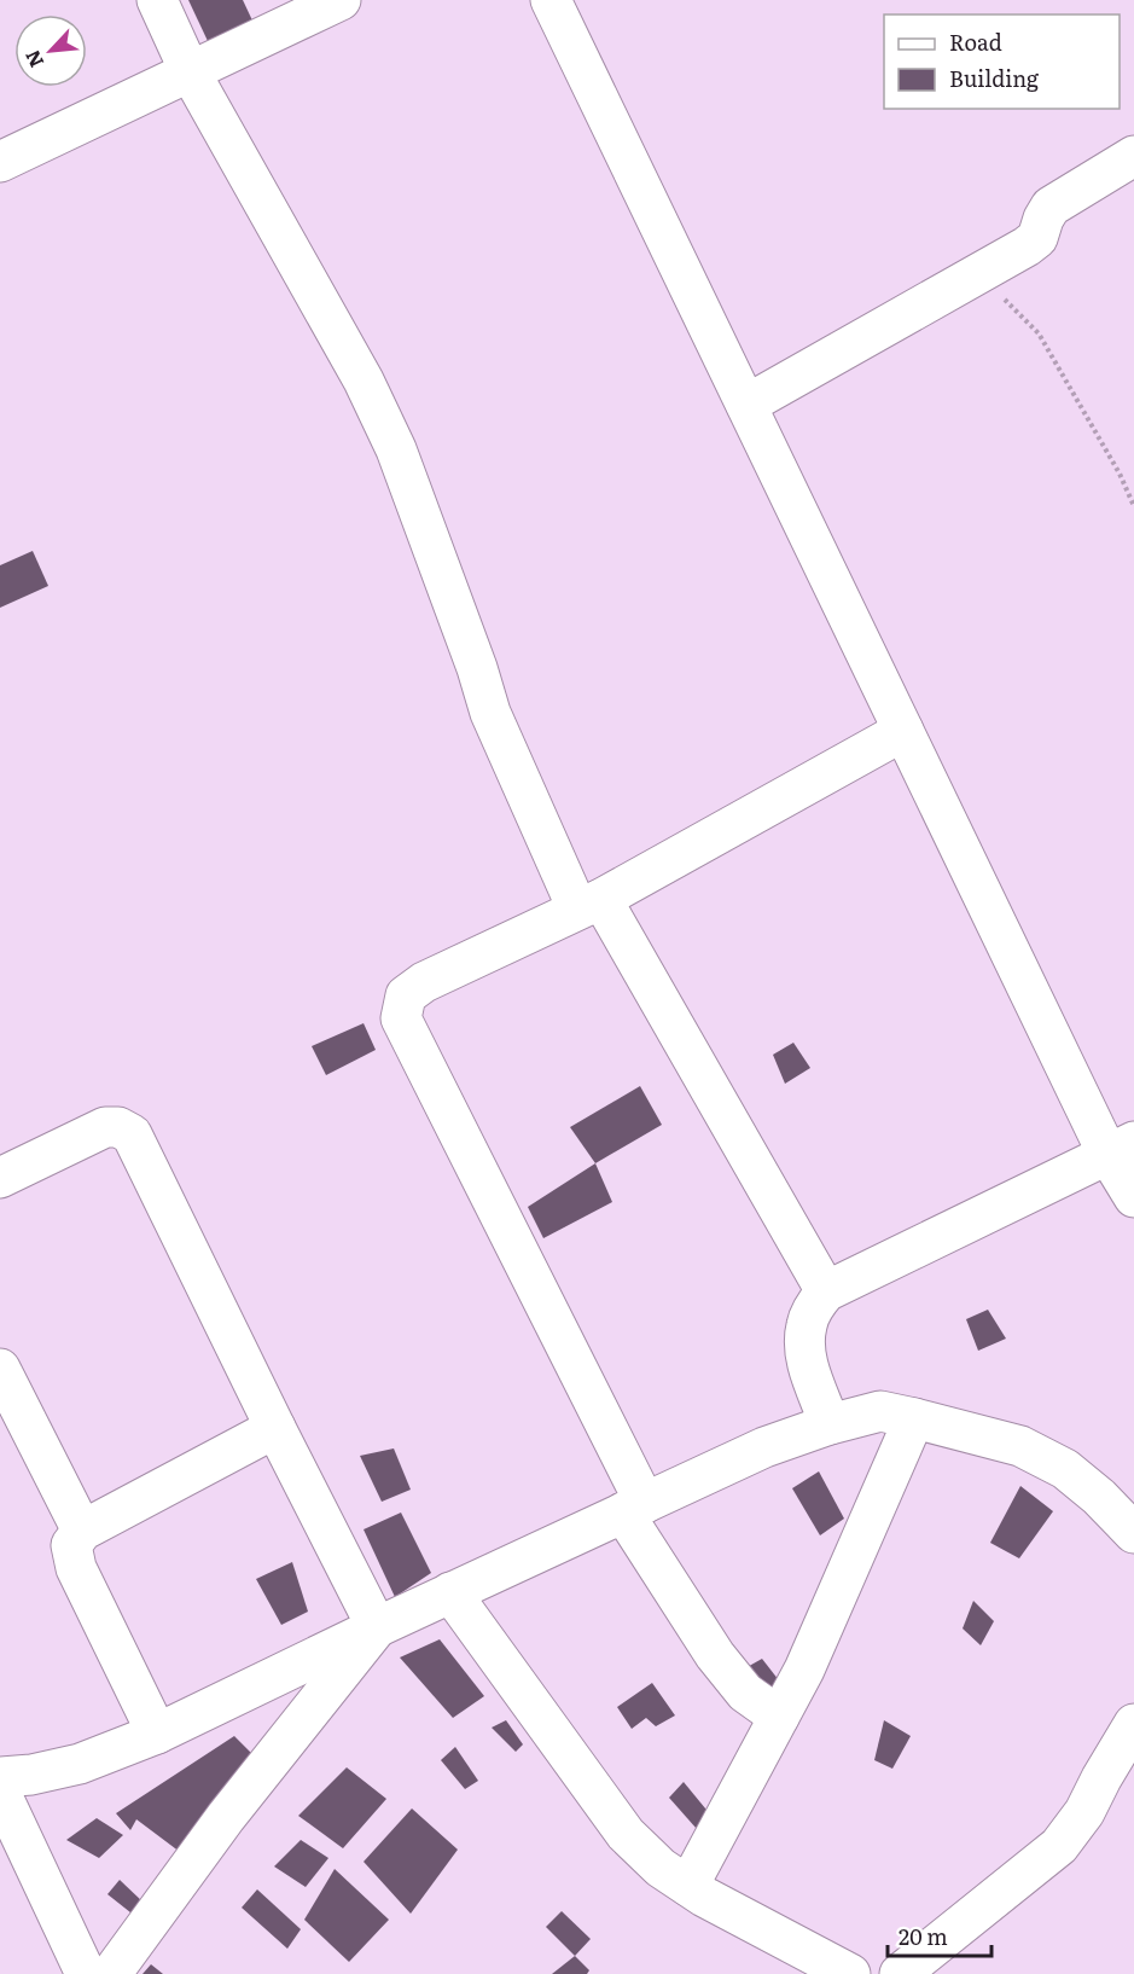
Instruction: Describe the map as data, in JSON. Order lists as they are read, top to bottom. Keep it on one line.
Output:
{"legend":["Road","Building"],"scale_bar":"20 m","north":"bottom left"}
